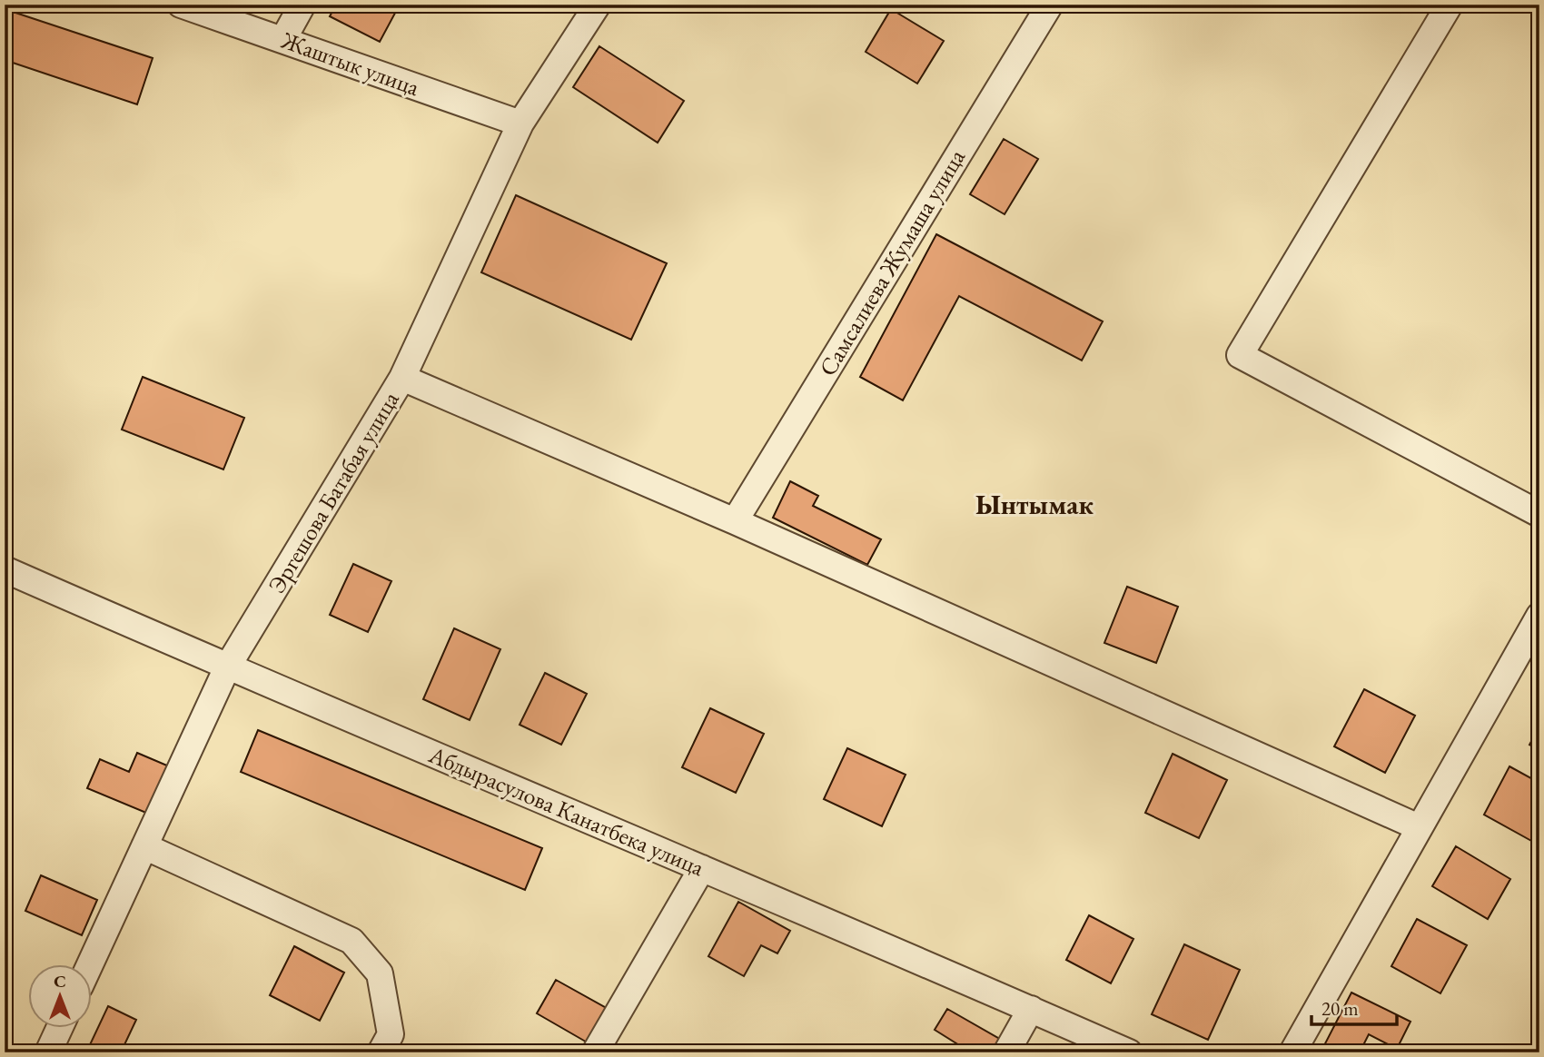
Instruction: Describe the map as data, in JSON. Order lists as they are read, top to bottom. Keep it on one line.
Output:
{"streets":{"street":["Жаштык улица","Самсалиева Жумаша улица","Эргешова Батабая улица","Абдырасулова Канатбека улица"]},"crossings":[["Жаштык улица","Эргешова Батабая улица"],["Эргешова Батабая улица","Абдырасулова Канатбека улица"]],"districts":["Ынтымак"],"scale_bar":"20 m","north":"top"}
